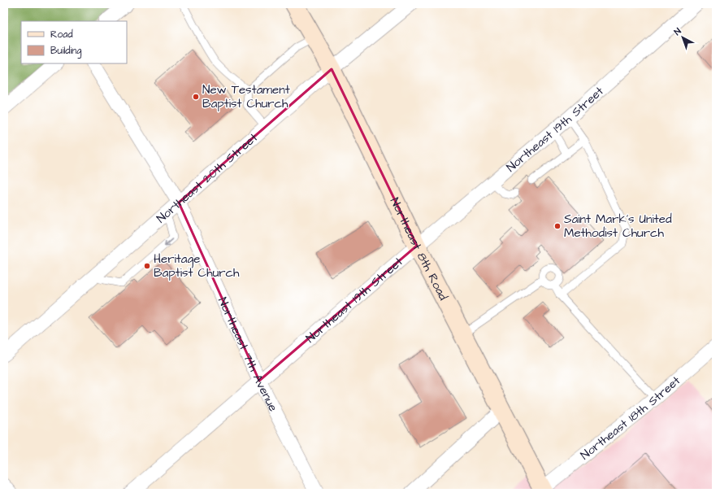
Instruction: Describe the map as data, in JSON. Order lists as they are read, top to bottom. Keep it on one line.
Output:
{"streets":{"main road":["Northeast 8th Road"],"street":["Northeast 19th Street","Northeast 20th Street","Northeast 7th Avenue","Northeast 18th Street"]},"crossings":[["Northeast 19th Street","Northeast 8th Road"],["Northeast 19th Street","Northeast 7th Avenue"],["Northeast 20th Street","Northeast 8th Road"],["Northeast 20th Street","Northeast 7th Avenue"],["Northeast 8th Road","Northeast 18th Street"]],"places":["New Testament Baptist Church","Saint Mark's United Methodist Church","Heritage Baptist Church"],"legend":["Road","Building"],"north":"top left"}
